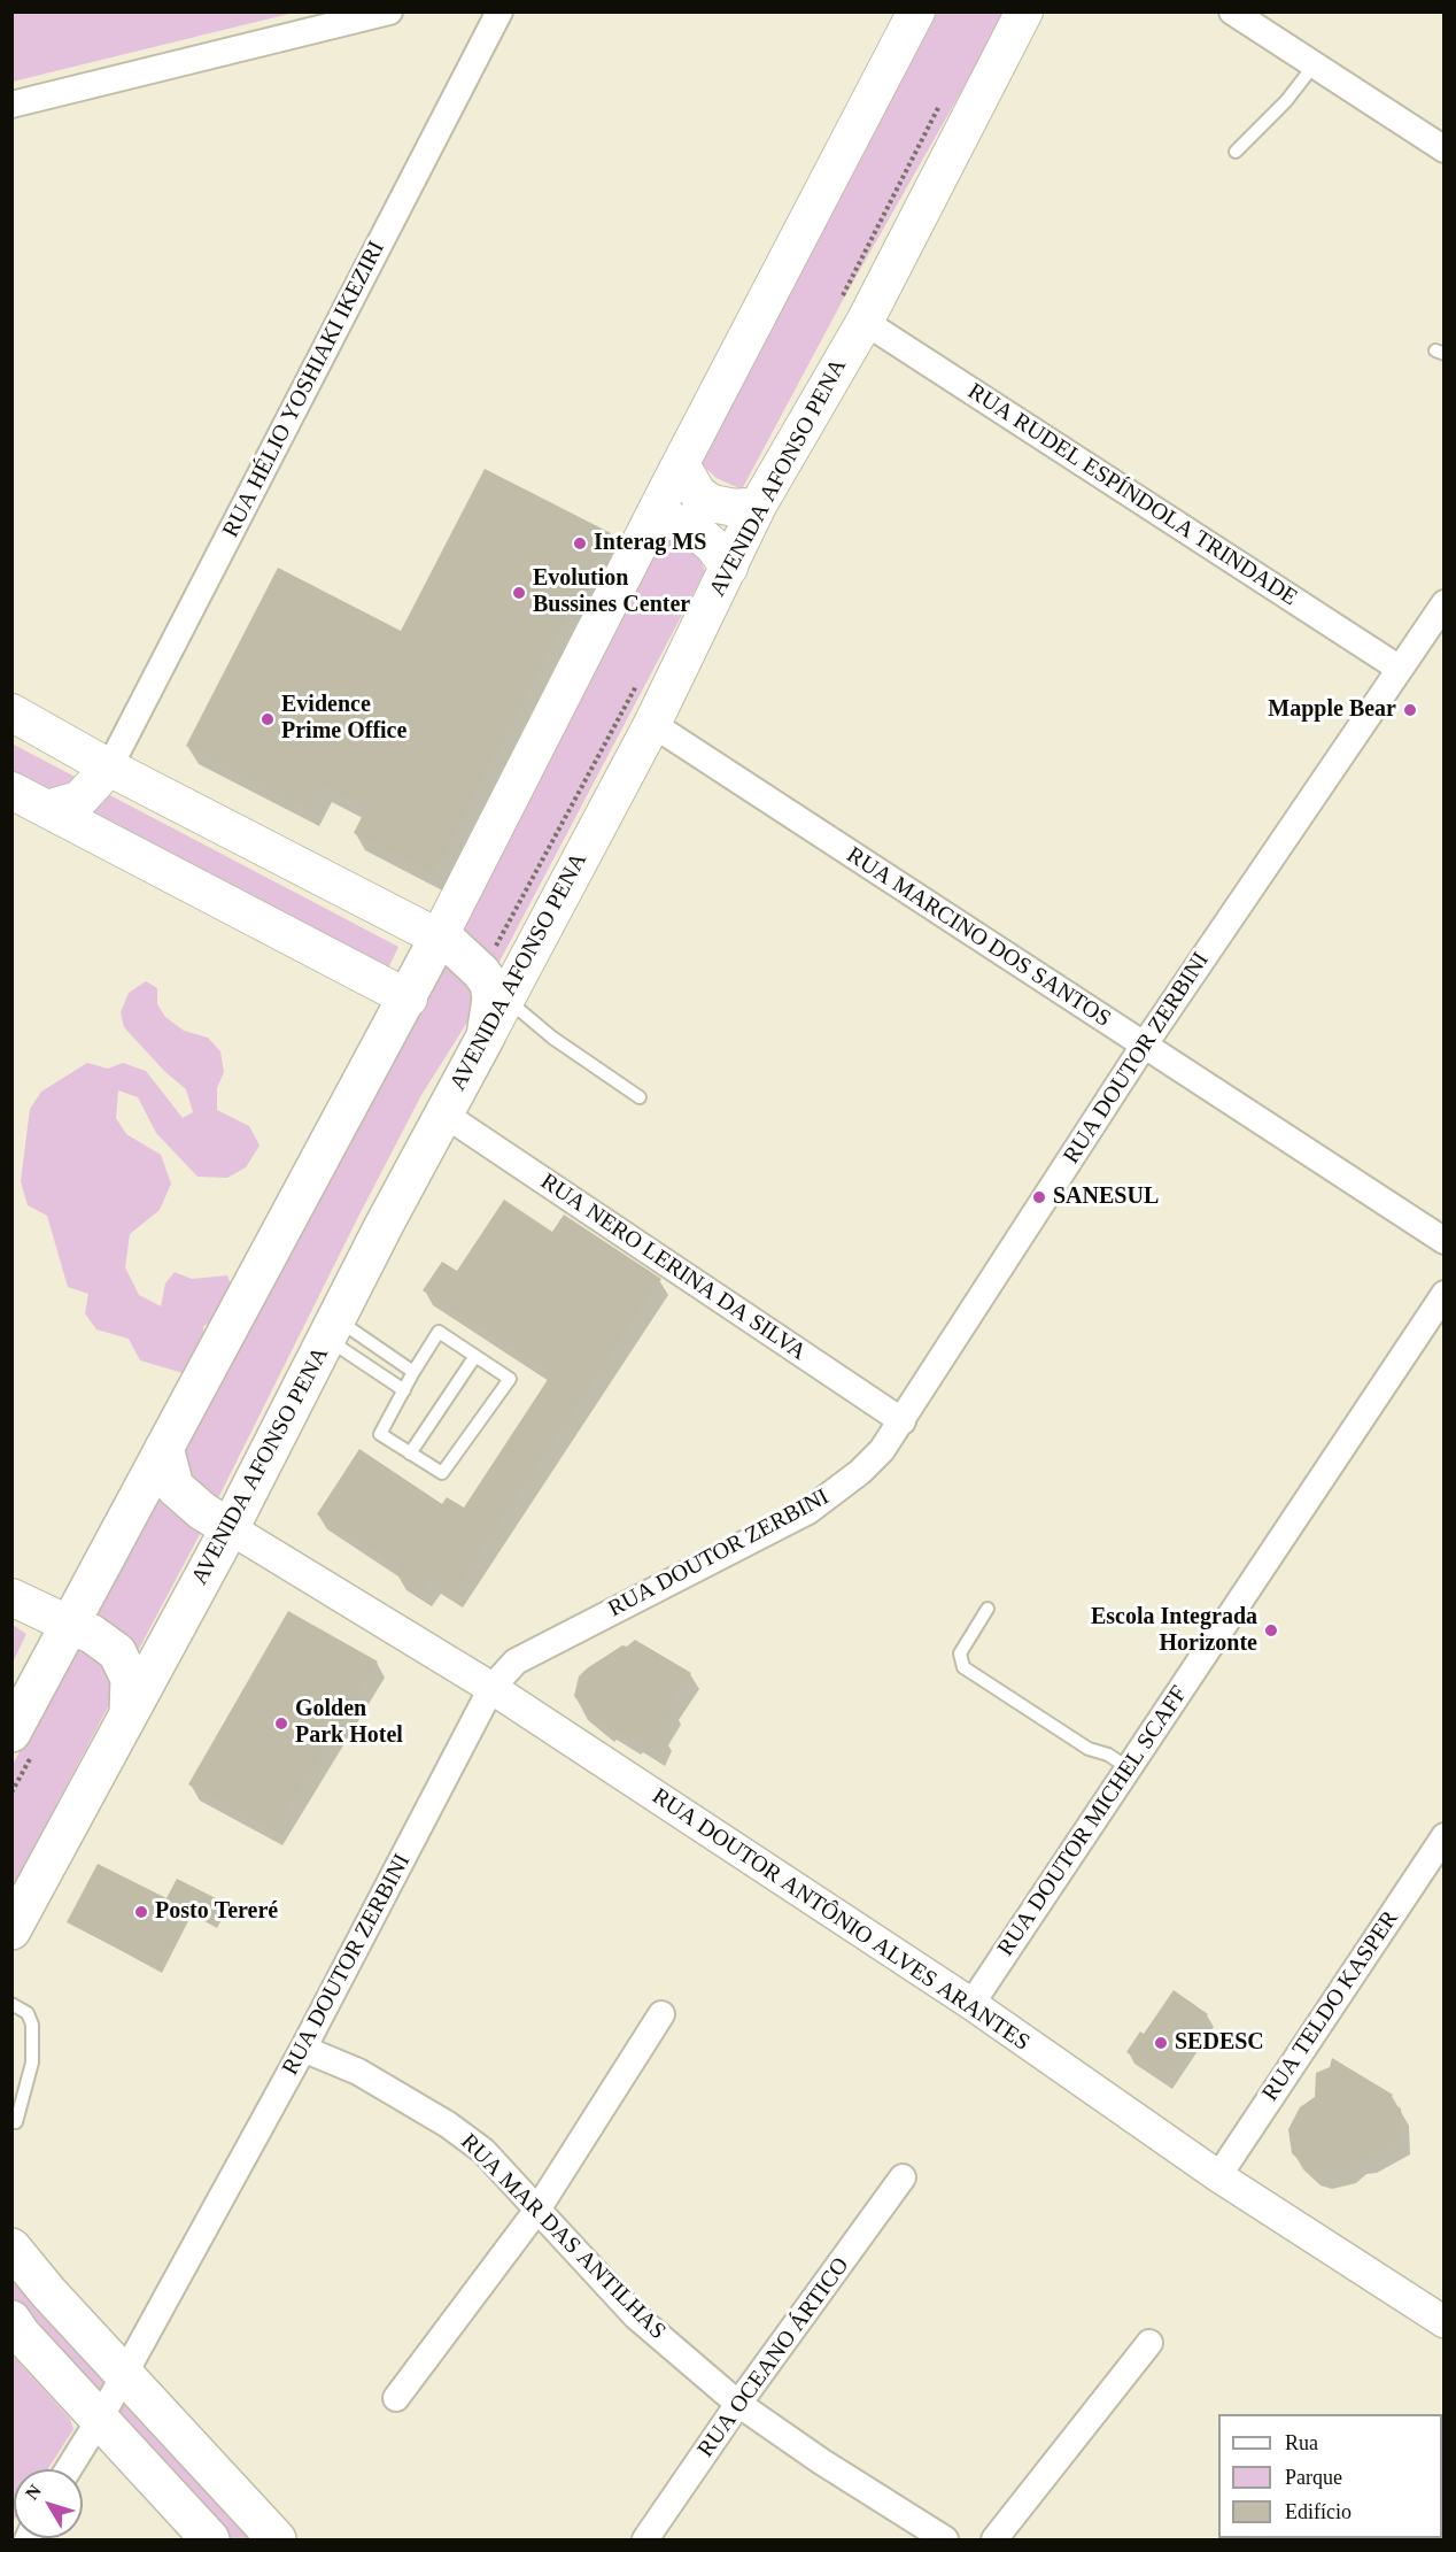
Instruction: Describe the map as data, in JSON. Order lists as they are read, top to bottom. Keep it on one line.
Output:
{"streets":{"main road":["AVENIDA AFONSO PENA"],"street":["RUA HÉLIO YOSHIAKI IKEZIRI","RUA RUDEL ESPÍNDOLA TRINDADE","RUA MARCINO DOS SANTOS","RUA DOUTOR ZERBINI","RUA NERO LERINA DA SILVA","RUA DOUTOR MICHEL SCAFF","RUA DOUTOR ANTÔNIO ALVES ARANTES","RUA TELDO KASPER","RUA MAR DAS ANTILHAS","RUA OCEANO ÁRTICO"]},"crossings":[["AVENIDA AFONSO PENA","RUA RUDEL ESPÍNDOLA TRINDADE"],["AVENIDA AFONSO PENA","RUA MARCINO DOS SANTOS"],["AVENIDA AFONSO PENA","RUA NERO LERINA DA SILVA"],["AVENIDA AFONSO PENA","RUA DOUTOR ANTÔNIO ALVES ARANTES"],["RUA RUDEL ESPÍNDOLA TRINDADE","RUA DOUTOR ZERBINI"],["RUA MARCINO DOS SANTOS","RUA DOUTOR ZERBINI"],["RUA DOUTOR ZERBINI","RUA NERO LERINA DA SILVA"],["RUA DOUTOR ZERBINI","RUA DOUTOR ANTÔNIO ALVES ARANTES"],["RUA DOUTOR ZERBINI","RUA MAR DAS ANTILHAS"],["RUA DOUTOR MICHEL SCAFF","RUA DOUTOR ANTÔNIO ALVES ARANTES"],["RUA DOUTOR ANTÔNIO ALVES ARANTES","RUA TELDO KASPER"],["RUA MAR DAS ANTILHAS","RUA OCEANO ÁRTICO"]],"places":["Interag MS","Evolution Bussines Center","Mapple Bear","Evidence Prime Office","SANESUL","Escola Integrada Horizonte","Golden Park Hotel","Posto Tereré","SEDESC"],"legend":["Rua","Parque","Edifício"],"north":"top left"}
